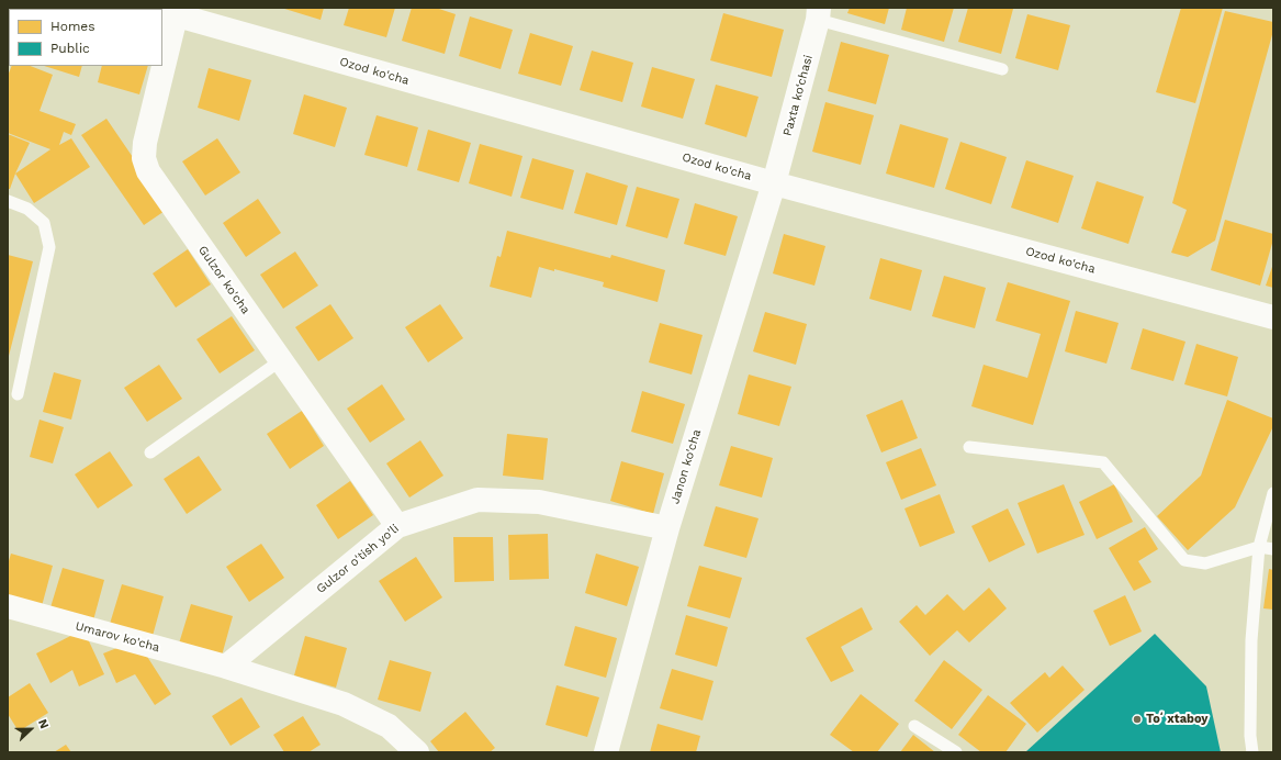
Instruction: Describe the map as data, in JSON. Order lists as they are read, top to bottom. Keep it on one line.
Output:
{"streets":{"street":["Ozod ko'cha","Paxta ko‘chasi","Gulzor ko'cha","Janon ko'cha","Gulzor o'tish yo'li","Umarov ko'cha"]},"crossings":[["Ozod ko'cha","Paxta ko‘chasi"],["Ozod ko'cha","Gulzor ko'cha"],["Ozod ko'cha","Janon ko'cha"],["Paxta ko‘chasi","Janon ko'cha"],["Gulzor ko'cha","Gulzor o'tish yo'li"],["Janon ko'cha","Gulzor o'tish yo'li"],["Gulzor o'tish yo'li","Umarov ko'cha"]],"places":["Toʻxtaboy"],"legend":["Homes","Public"],"north":"right"}
